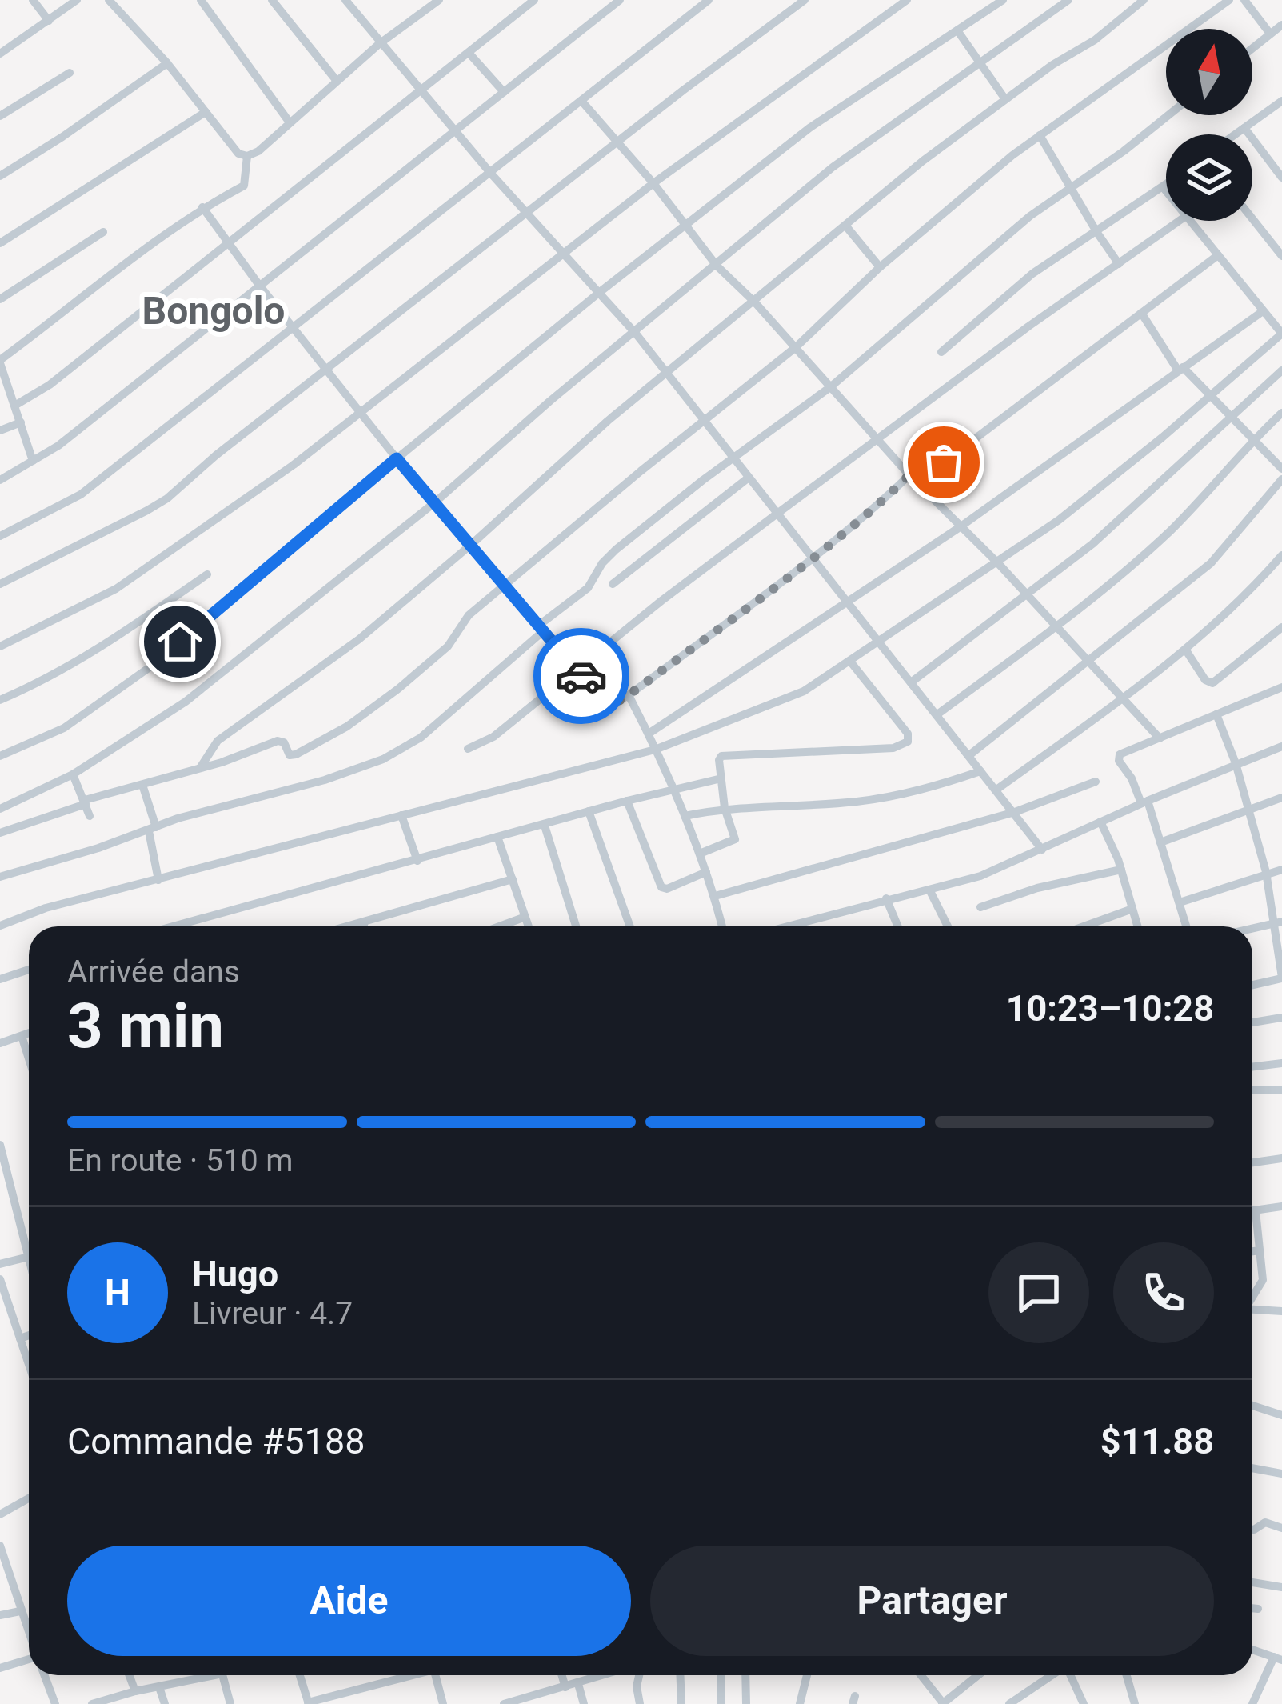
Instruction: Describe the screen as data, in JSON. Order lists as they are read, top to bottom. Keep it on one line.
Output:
{"districts":["Bongolo"],"north":"top","page":{"heading":["3 min","Arrivée dans","10:23–10:28"],"panel":["Hugo","Livreur · 4.7","Commande #5188","$11.88"],"bar":"En route · 510 m","round":"H","buttons":["Aide","Partager"]}}
